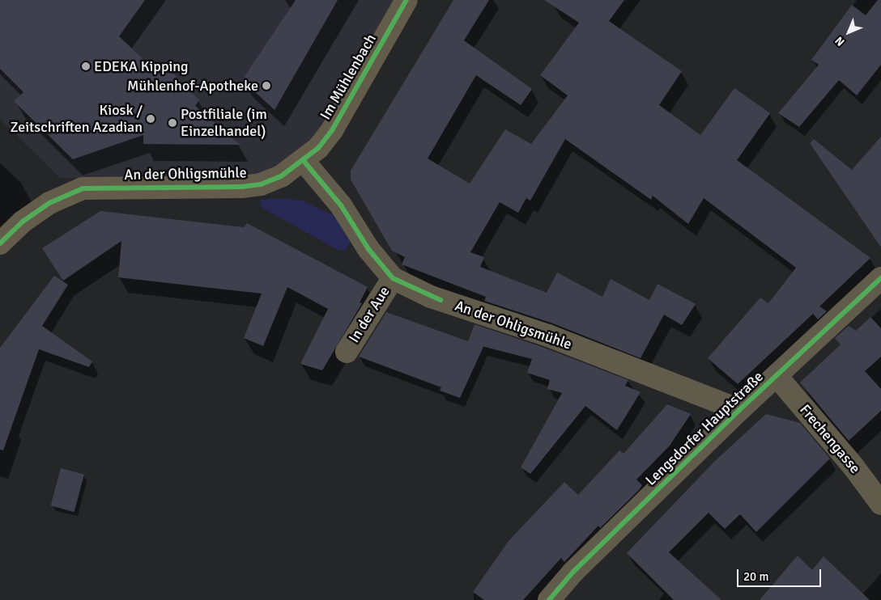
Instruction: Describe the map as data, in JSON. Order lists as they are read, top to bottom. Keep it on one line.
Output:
{"streets":{"street":["Im Mühlenbach","An der Ohligsmühle","In der Aue","Lengsdorfer Hauptstraße","Frechengasse"]},"crossings":[["Im Mühlenbach","An der Ohligsmühle"],["An der Ohligsmühle","In der Aue"],["An der Ohligsmühle","Lengsdorfer Hauptstraße"],["Lengsdorfer Hauptstraße","Frechengasse"]],"places":["EDEKA Kipping","Mühlenhof-Apotheke","Kiosk / Zeitschriften Azadian","Postfiliale (im Einzelhandel)"],"scale_bar":"20 m","north":"bottom left"}
